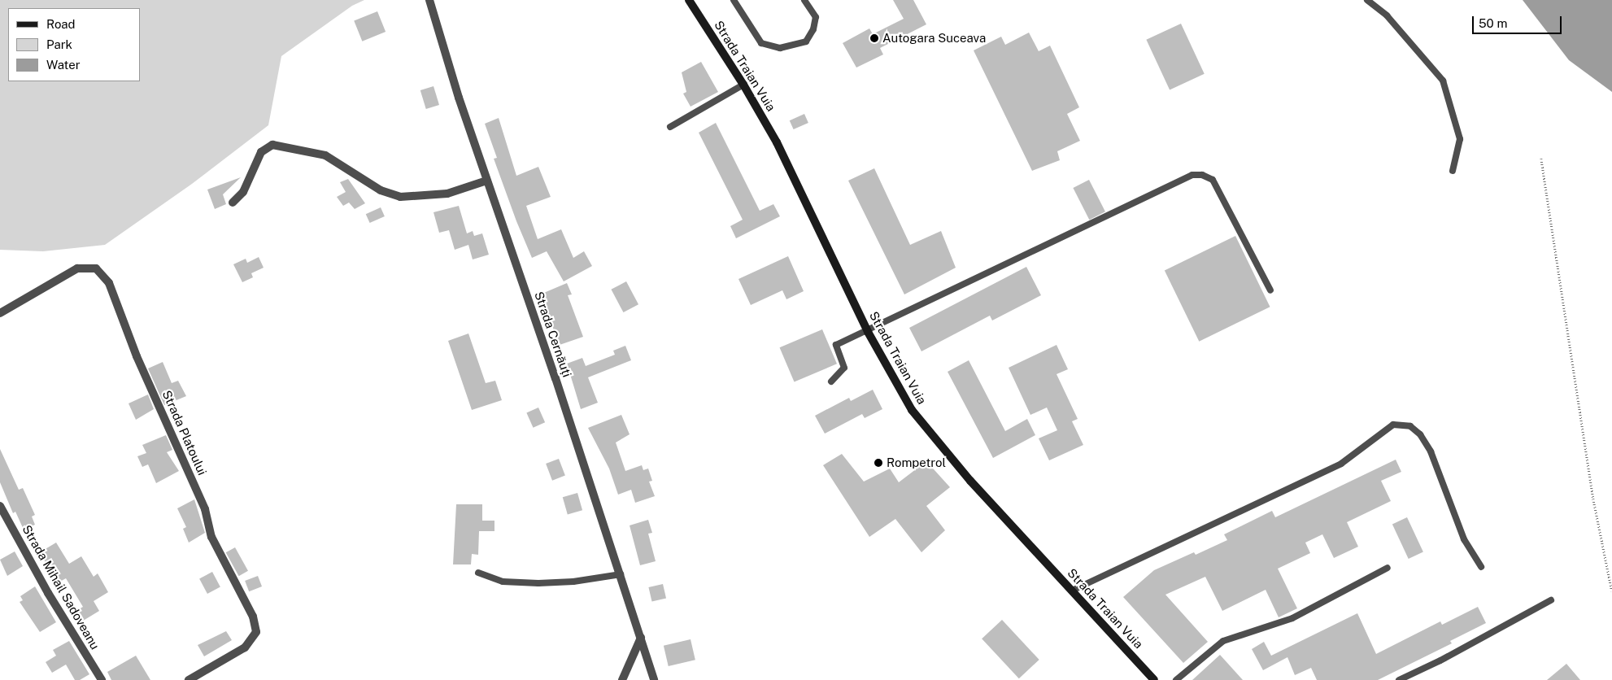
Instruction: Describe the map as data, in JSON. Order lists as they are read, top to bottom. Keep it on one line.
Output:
{"streets":{"main road":["Strada Traian Vuia"],"street":["Strada Cernăuți","Strada Platoului","Strada Mihail Sadoveanu"]},"places":["Autogara Suceava","Rompetrol"],"legend":["Road","Park","Water"],"scale_bar":"50 m"}
